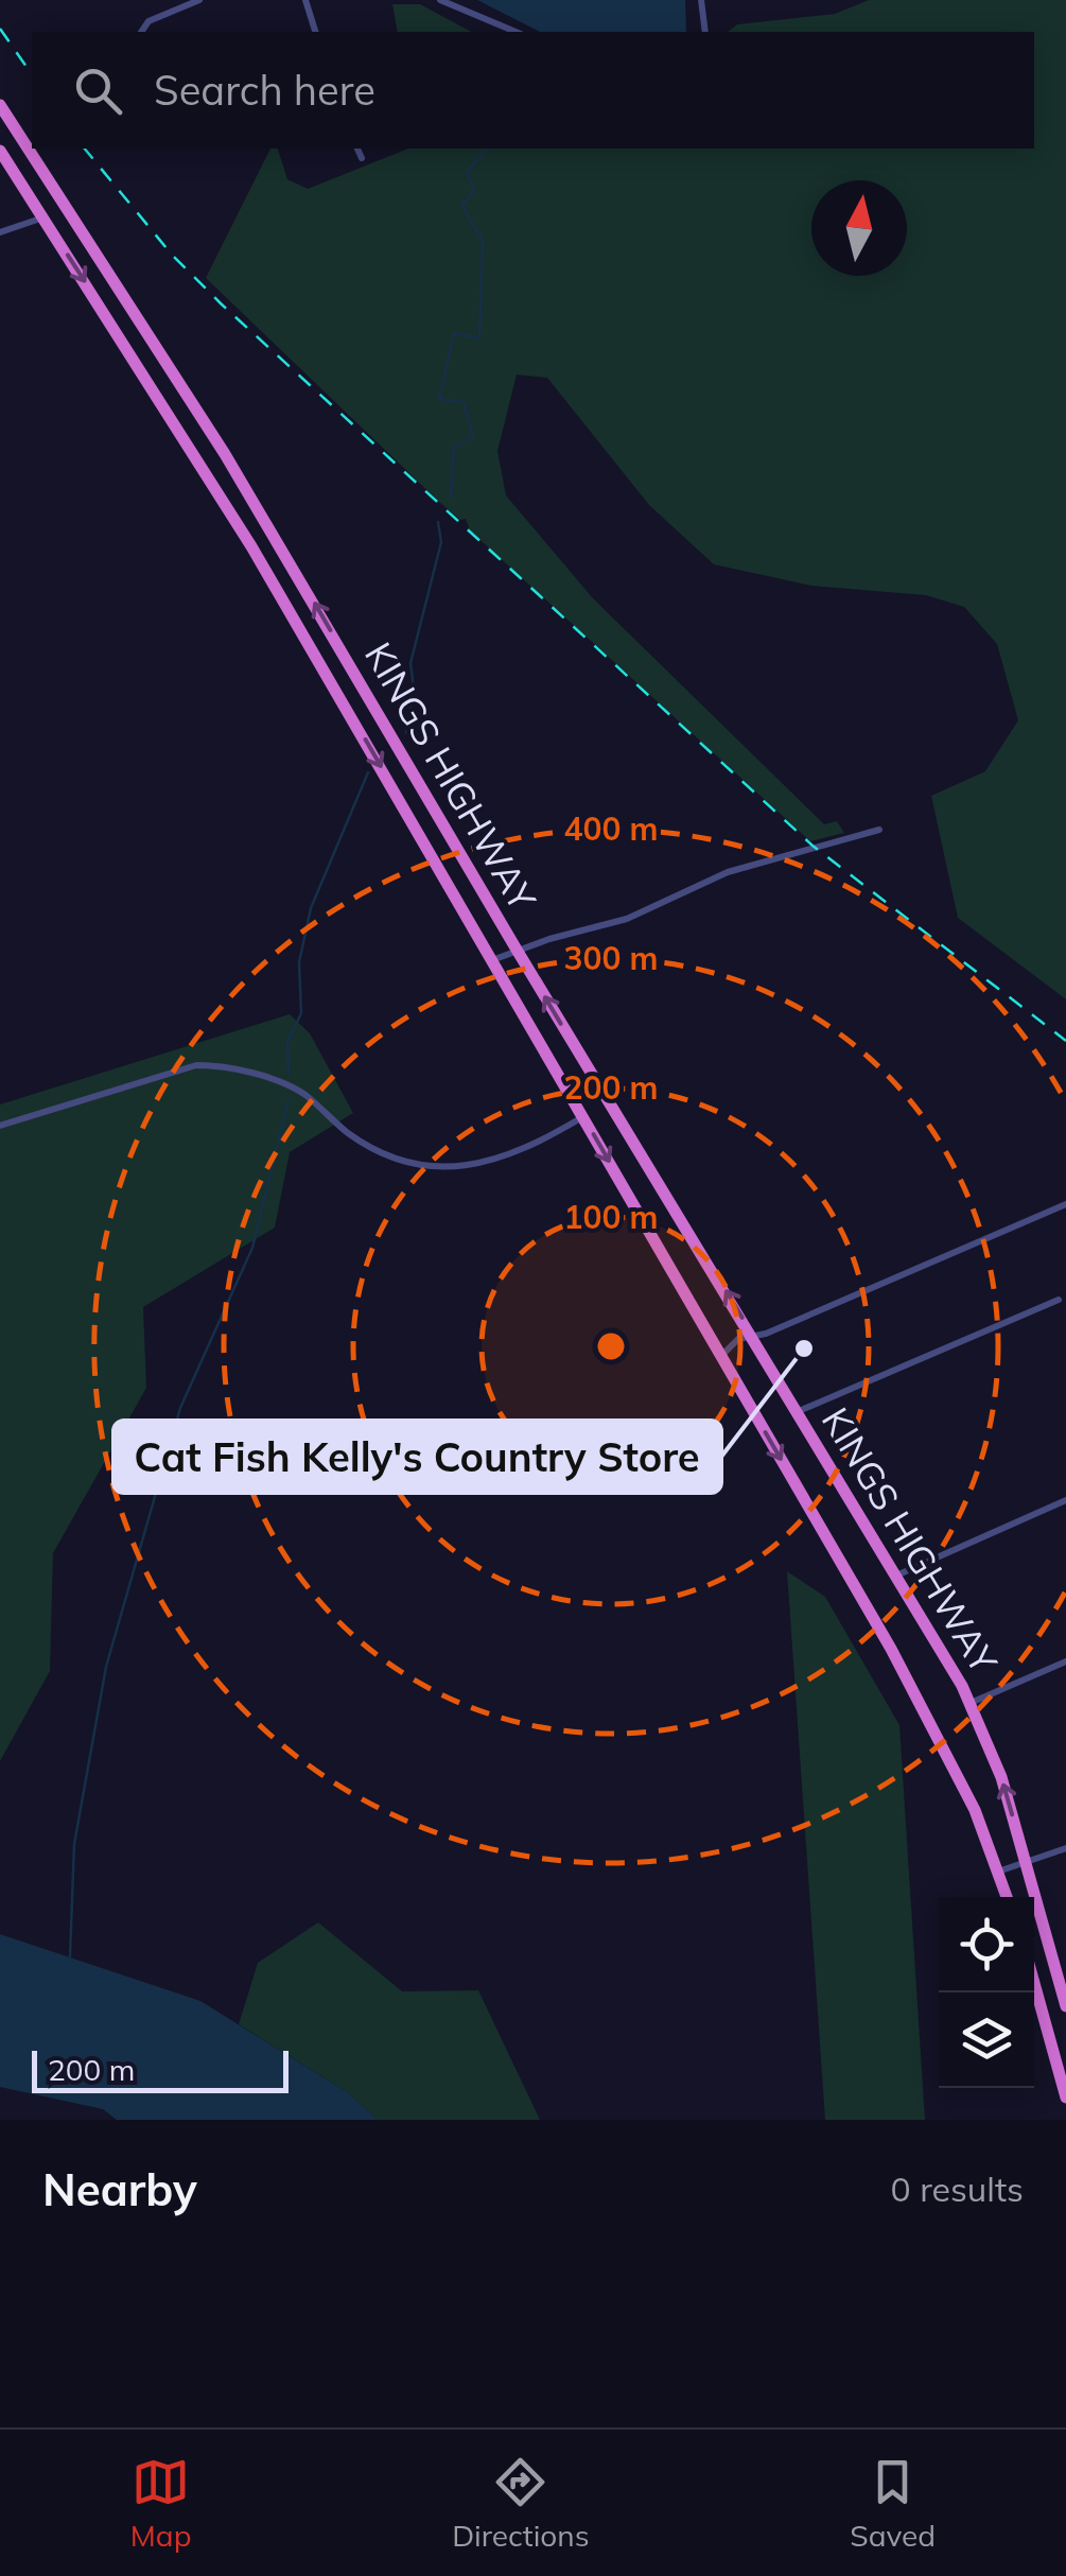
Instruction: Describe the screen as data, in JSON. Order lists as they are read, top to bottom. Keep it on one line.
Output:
{"streets":{"highway":["KINGS HIGHWAY"]},"places":["Cat Fish Kelly's Country Store"],"scale_bar":"200 m","north":"top","page":{"search":"Search here","scale":"200 m","heading":["Nearby","0 results"],"nav":["Map","Directions","Saved"]},"rings":["400 m","300 m","200 m","100 m"]}
